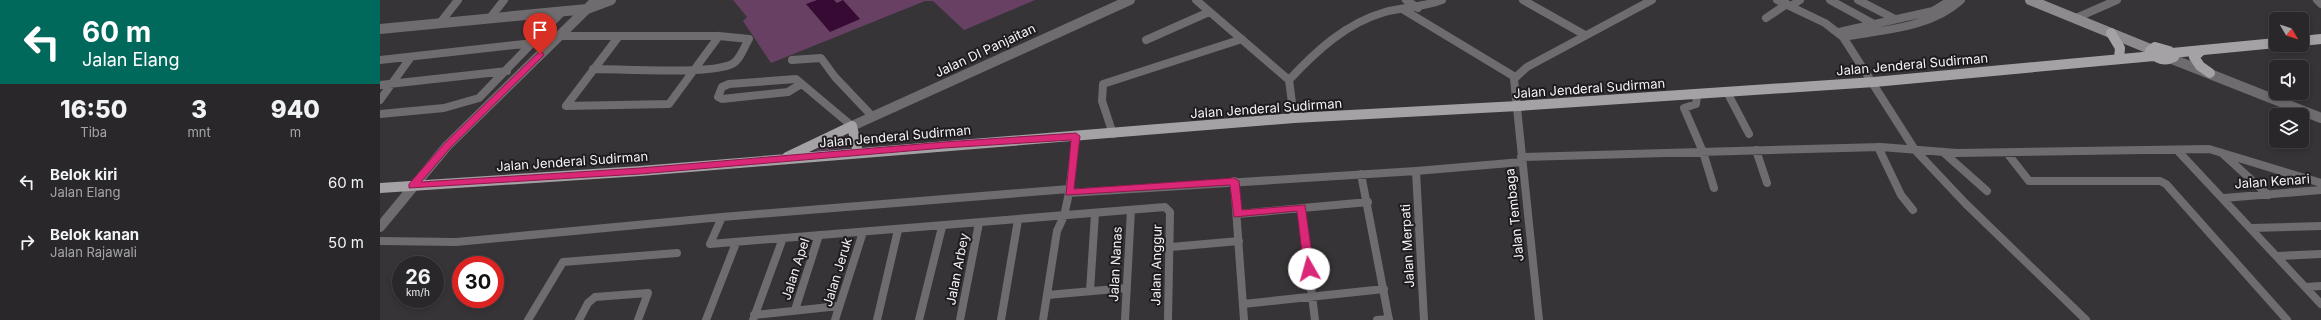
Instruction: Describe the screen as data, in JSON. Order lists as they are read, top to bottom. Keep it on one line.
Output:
{"streets":{"main road":["Jalan Jenderal Sudirman"],"street":["Jalan DI Panjaitan","Jalan Kenari","Jalan Tembaga","Jalan Merpati","Jalan Nanas","Jalan Anggur","Jalan Apel","Jalan Arbey","Jalan Jeruk"]},"crossings":[["Jalan Jenderal Sudirman","Jalan Tembaga"],["Jalan Nanas","Jalan Anggur"]],"north":"bottom right","page":{"turn":["60 m","Jalan Elang"],"eta":["16:50","Tiba","3","mnt","940","m"],"list":[{"name":"Belok kiri","note":"Jalan Elang","value":"60 m"},{"name":"Belok kanan","note":"Jalan Rajawali","value":"50 m"}],"speed":"26 km/h","limit":"30"}}
